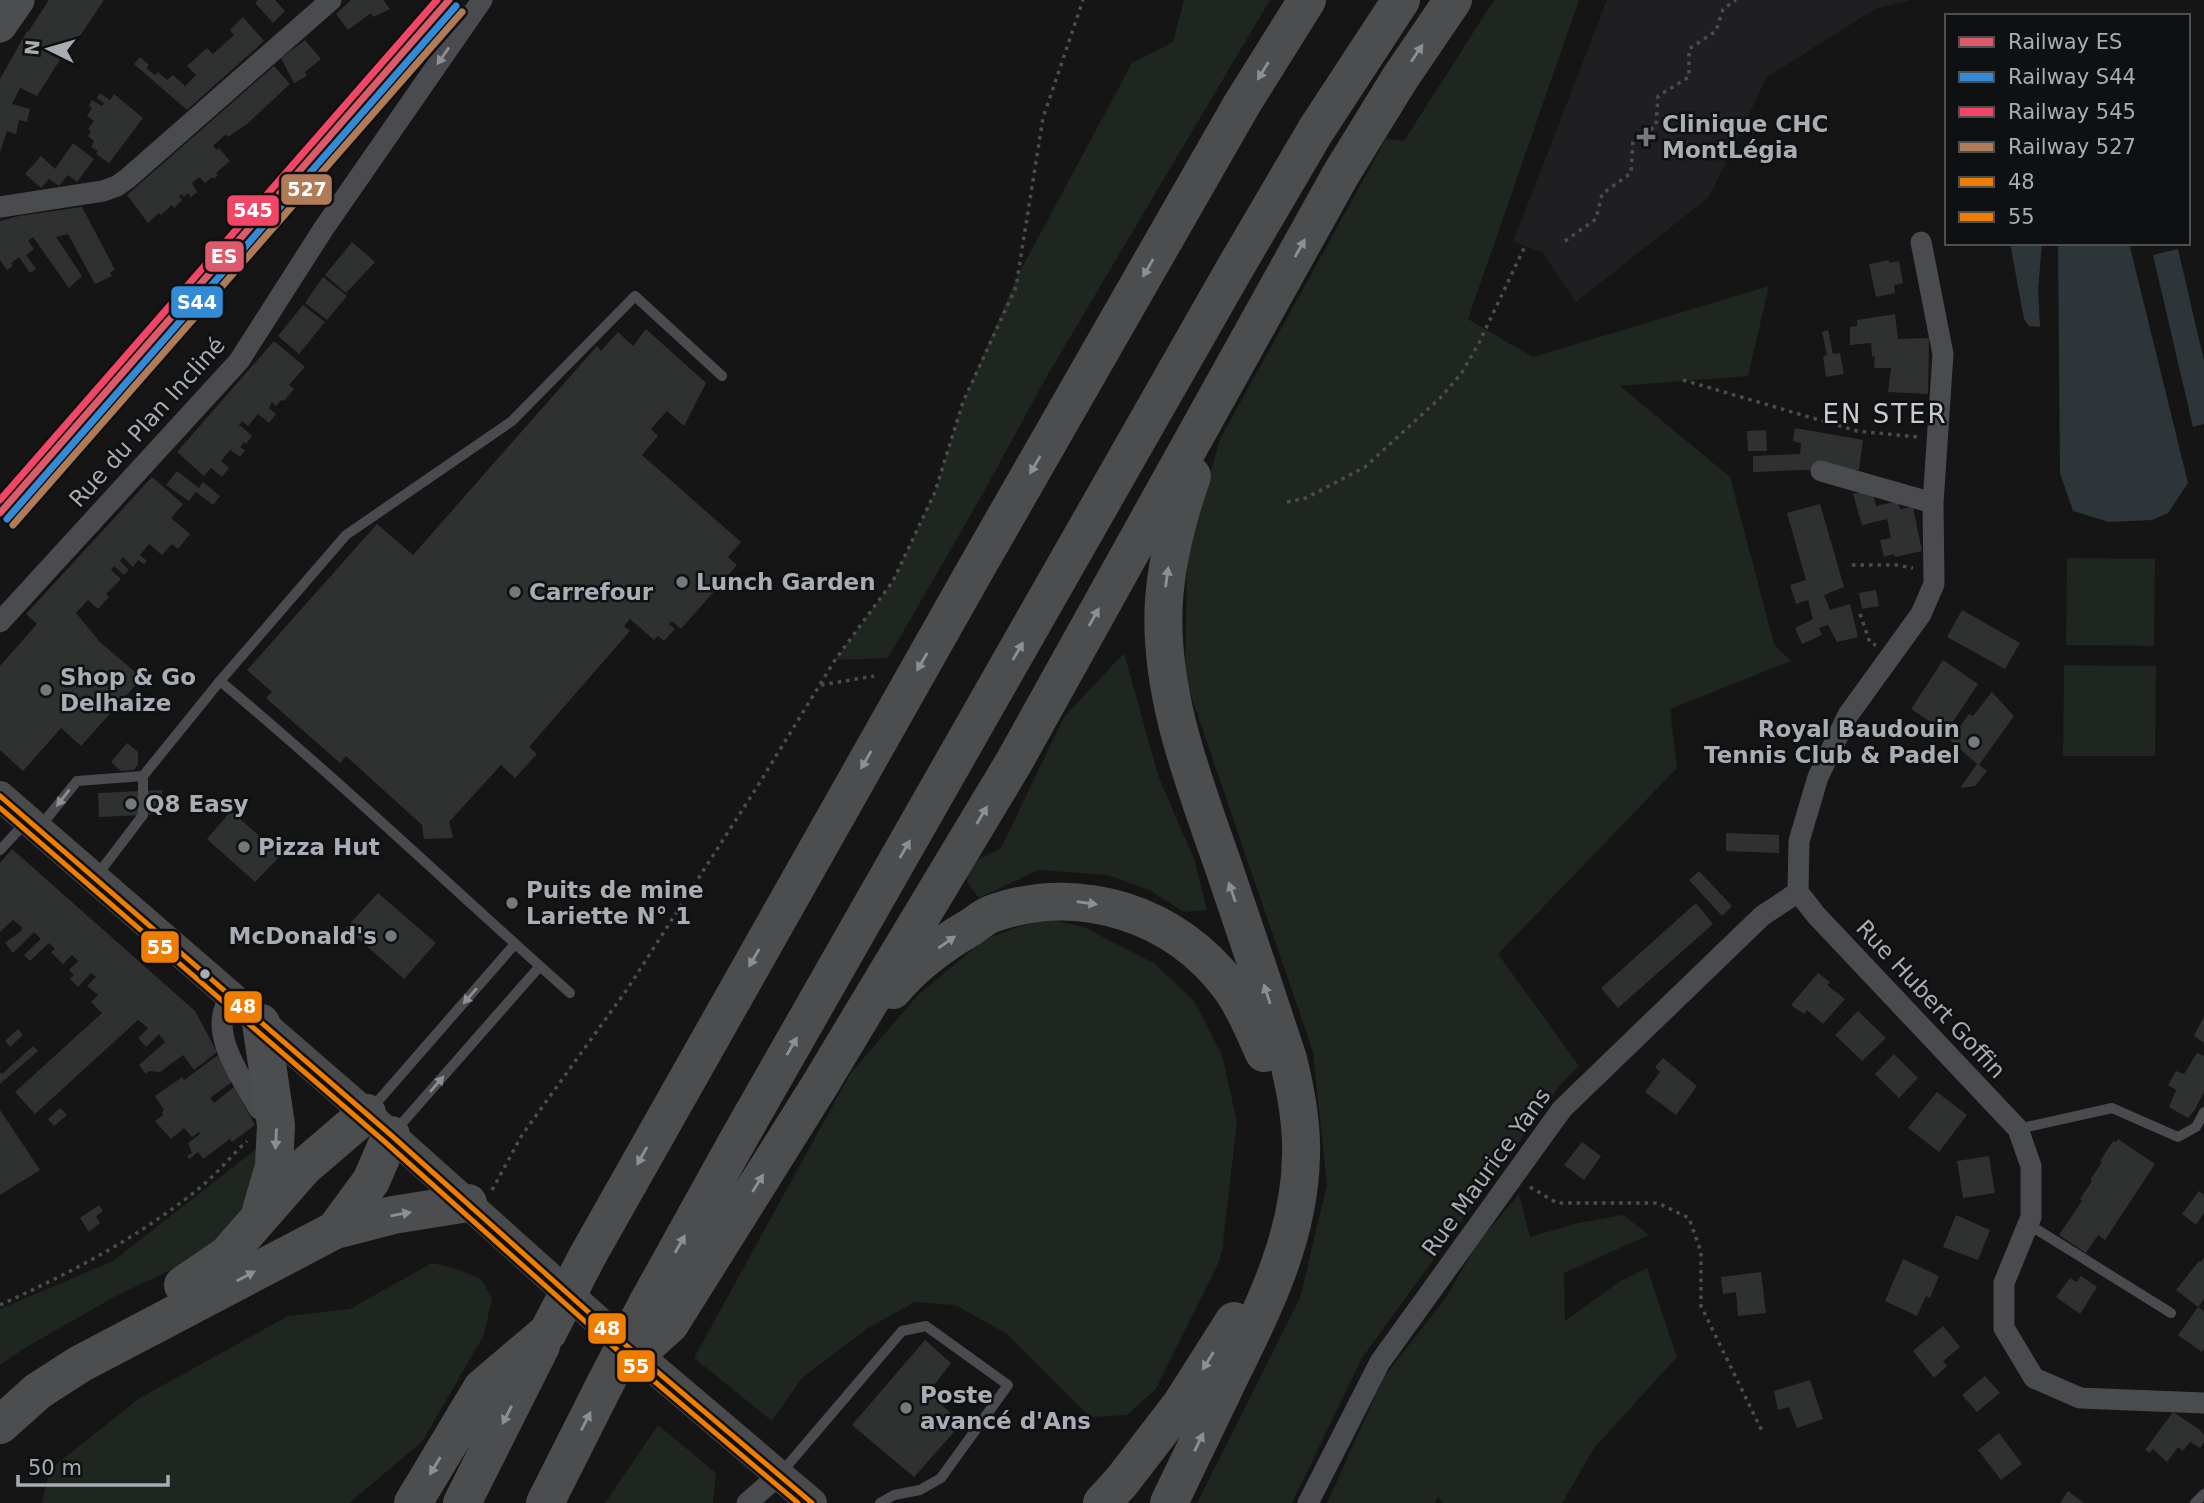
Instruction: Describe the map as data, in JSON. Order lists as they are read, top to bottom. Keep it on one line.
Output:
{"streets":{"street":["Rue du Plan Incliné","Rue Hubert Goffin","Rue Maurice Yans"]},"crossings":[["Rue Hubert Goffin","Rue Maurice Yans"]],"districts":["EN STER"],"places":{"health":["Clinique CHC MontLégia"],"other":["Lunch Garden","Carrefour","Shop & Go Delhaize","Royal Baudouin Tennis Club & Padel","Q8 Easy","Pizza Hut","Puits de mine Lariette N° 1","McDonald's","Poste avancé d'Ans"]},"lines":["rail line ES","rail line 545","rail line S44","rail line 527","transit line 48","transit line 55"],"legend":["Railway ES","Railway S44","Railway 545","Railway 527","48","55"],"scale_bar":"50 m","north":"left"}
